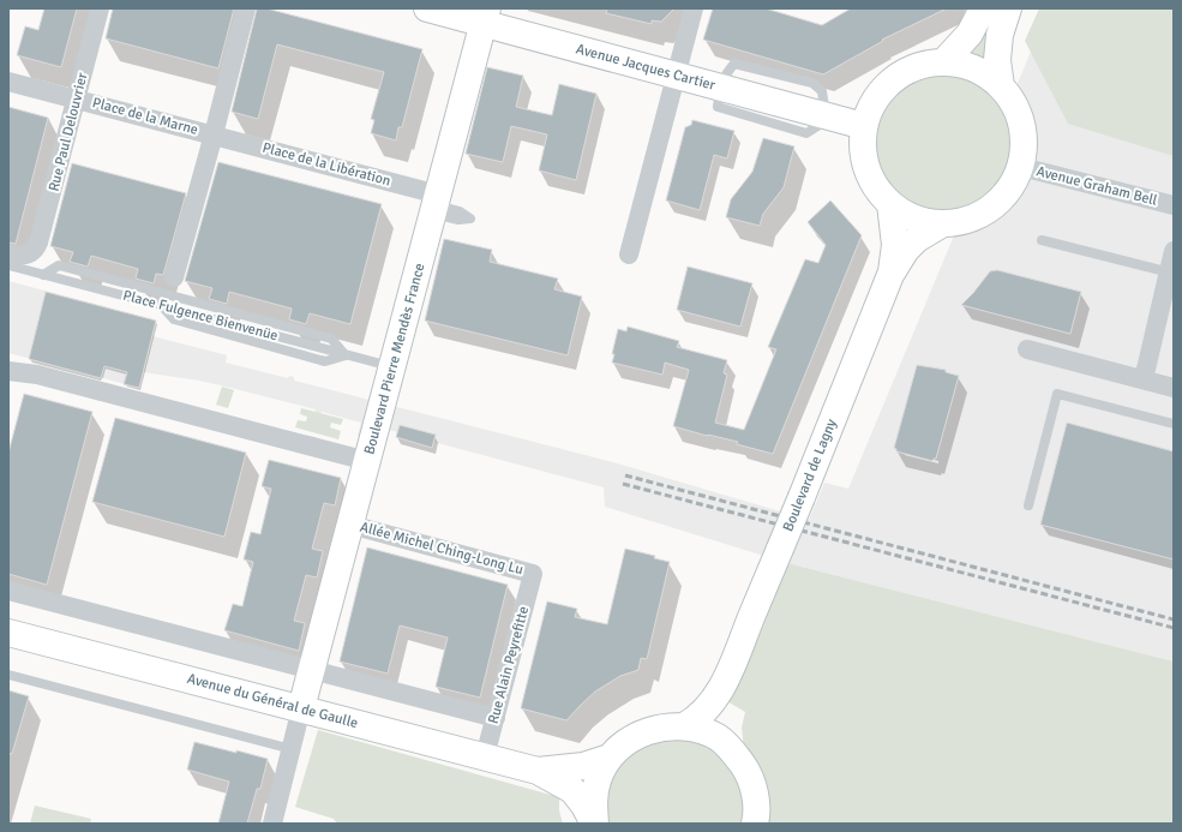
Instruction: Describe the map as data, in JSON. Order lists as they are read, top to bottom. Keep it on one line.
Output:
{"streets":{"main road":["Avenue Jacques Cartier","Boulevard Pierre Mendès France","Boulevard de Lagny","Avenue du Général de Gaulle"],"street":["Place de la Marne","Rue Paul Delouvrier","Place de la Libération","Avenue Graham Bell","Allée Michel Ching-Long Lu","Rue Alain Peyrefitte"],"lane":["Place Fulgence Bienvenüe"]},"crossings":[["Avenue Jacques Cartier","Avenue Graham Bell"],["Avenue Jacques Cartier","Boulevard Pierre Mendès France"],["Avenue Jacques Cartier","Boulevard de Lagny"],["Place de la Marne","Rue Paul Delouvrier"],["Place de la Marne","Place de la Libération"],["Place de la Libération","Boulevard Pierre Mendès France"],["Avenue Graham Bell","Boulevard de Lagny"],["Boulevard Pierre Mendès France","Allée Michel Ching-Long Lu"],["Boulevard Pierre Mendès France","Avenue du Général de Gaulle"],["Allée Michel Ching-Long Lu","Rue Alain Peyrefitte"],["Rue Alain Peyrefitte","Avenue du Général de Gaulle"]]}
